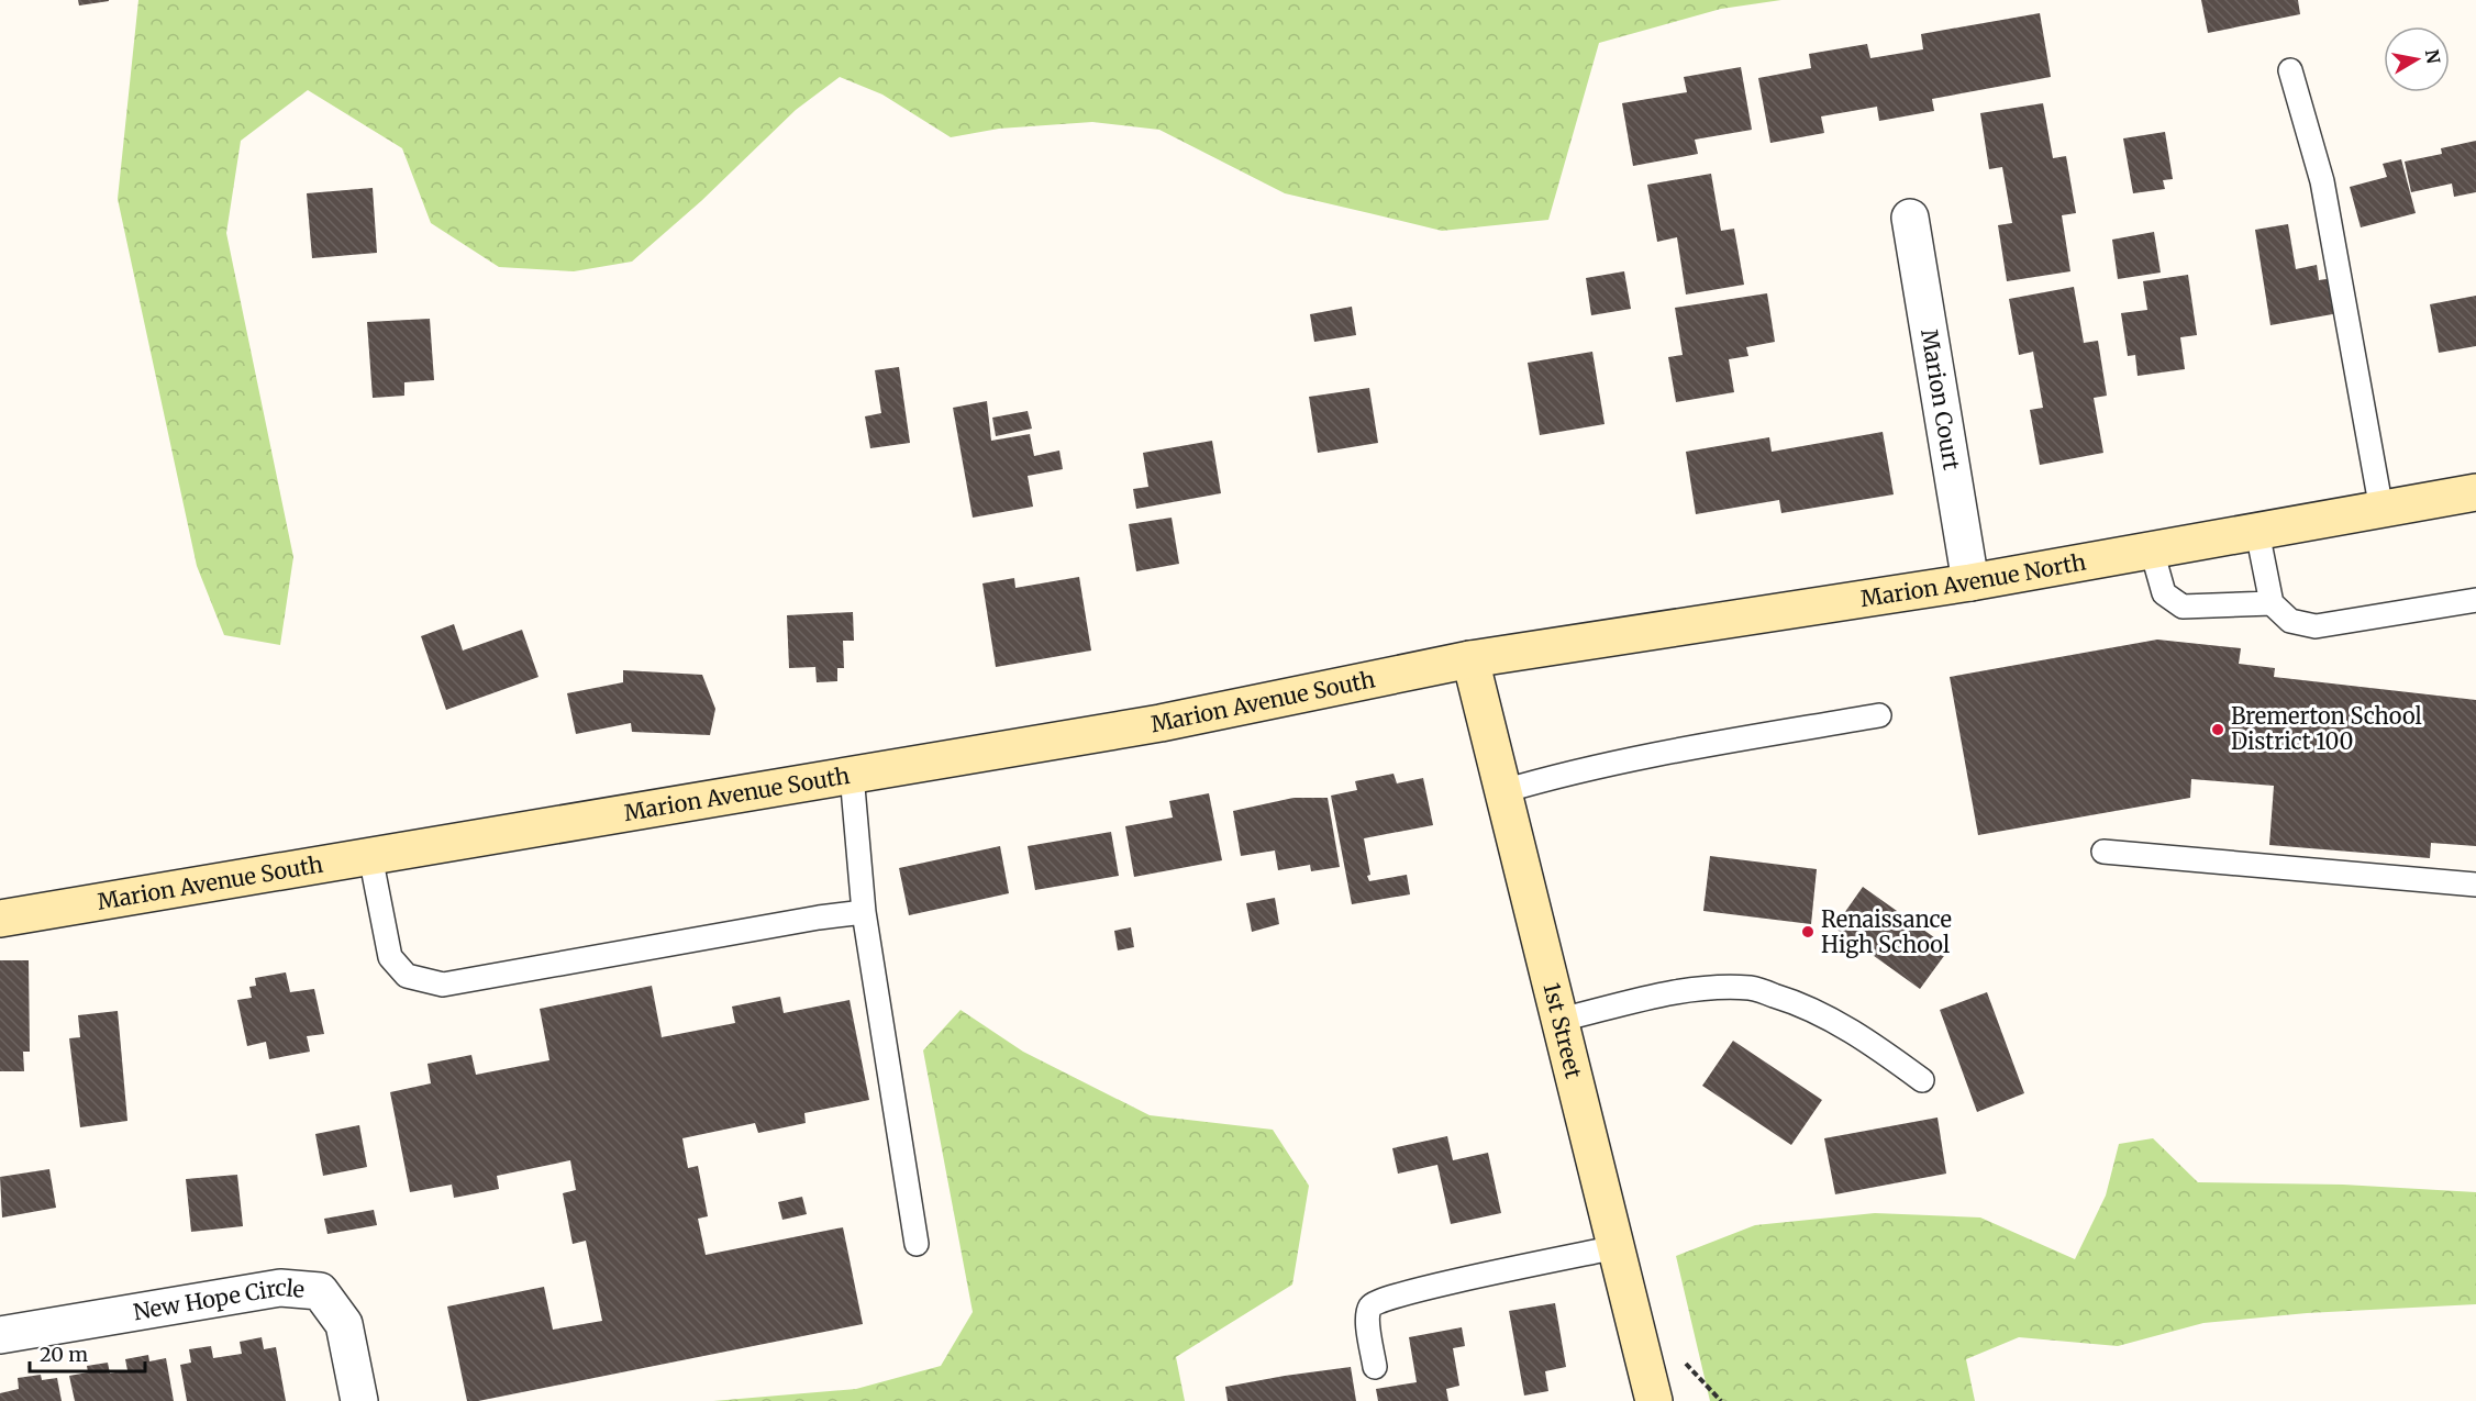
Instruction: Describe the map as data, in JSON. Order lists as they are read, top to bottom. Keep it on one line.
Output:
{"streets":{"main road":["Marion Avenue North","Marion Avenue South","1st Street"],"street":["Marion Court","New Hope Circle"]},"crossings":[["Marion Court","Marion Avenue North"],["Marion Avenue North","Marion Avenue South"],["Marion Avenue North","1st Street"],["Marion Avenue South","1st Street"]],"places":["Bremerton School District 100","Renaissance High School"],"scale_bar":"20 m","north":"right"}
